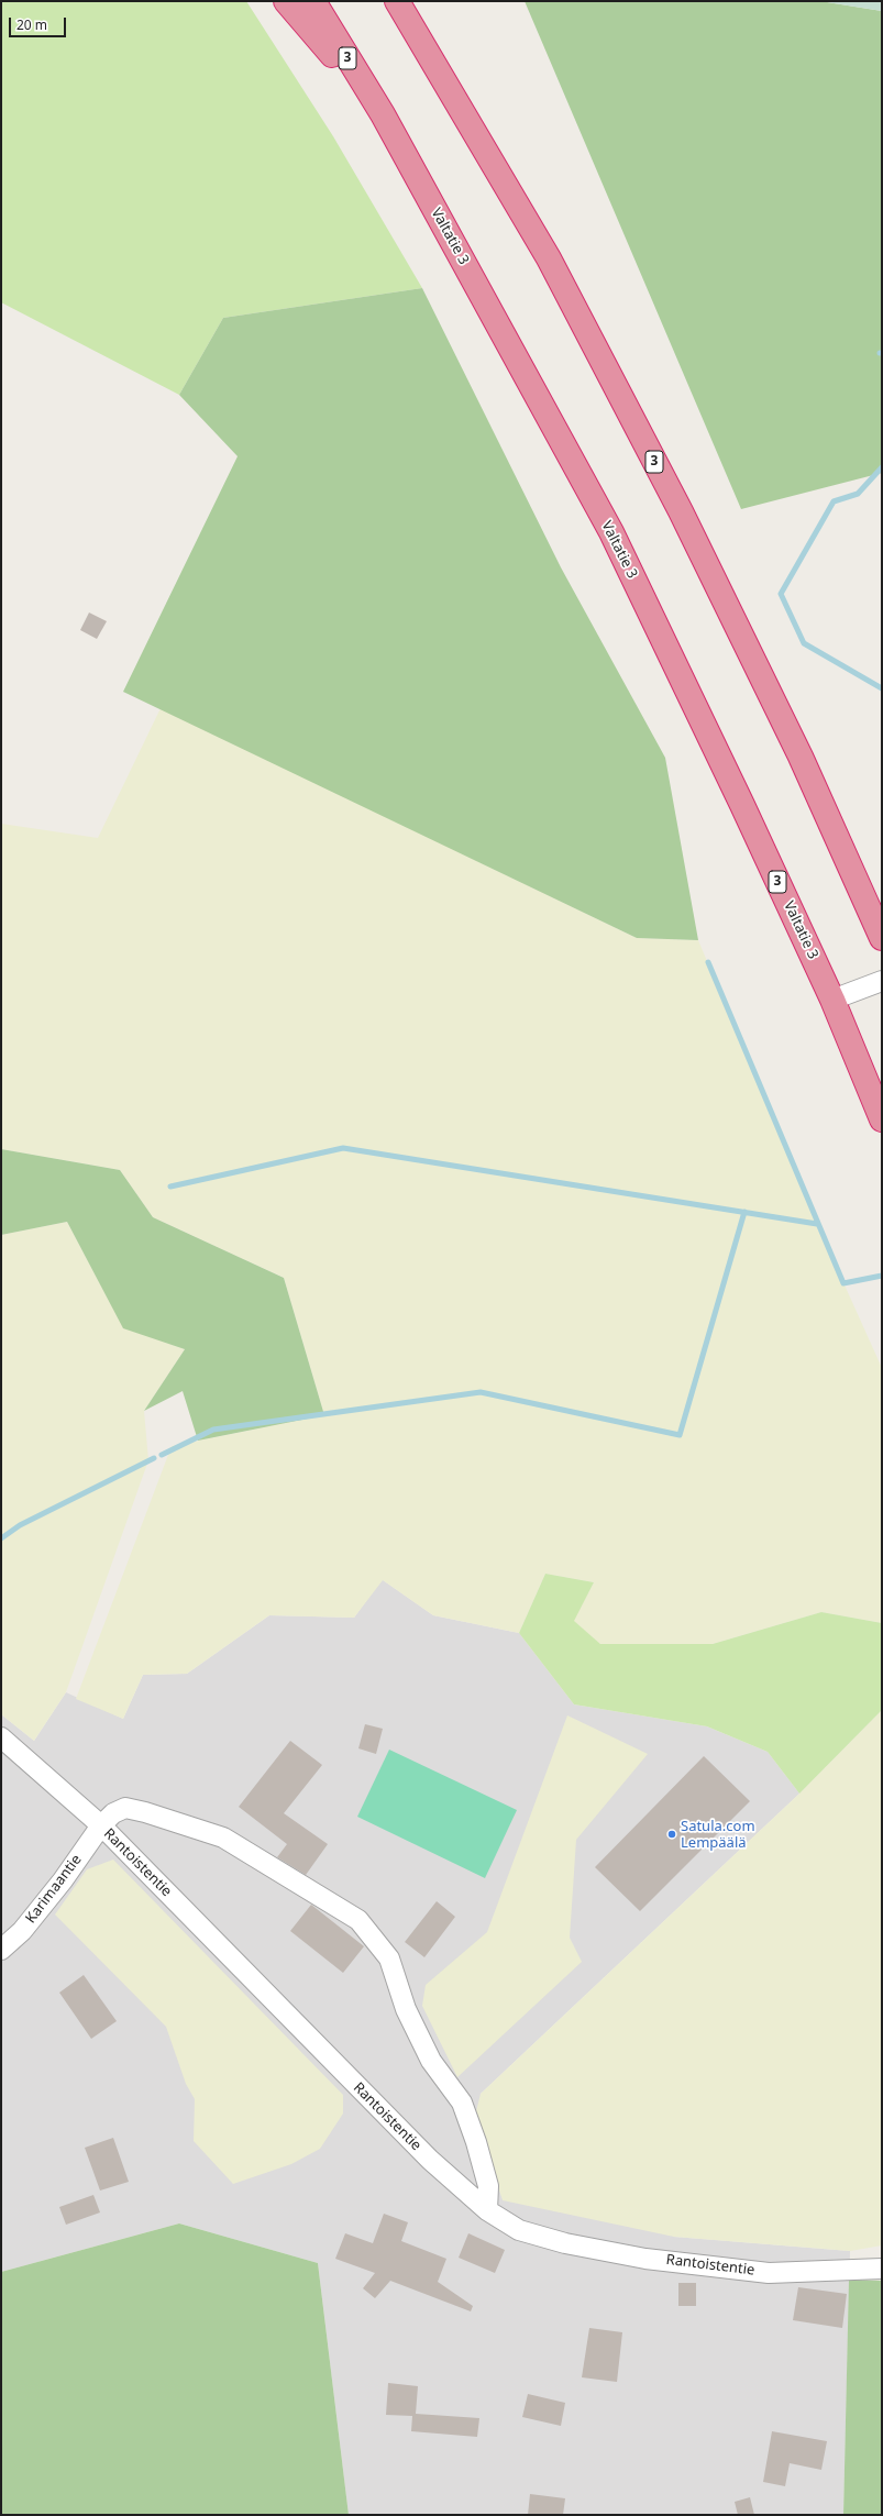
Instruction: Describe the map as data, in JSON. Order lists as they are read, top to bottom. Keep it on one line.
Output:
{"streets":{"highway":["3","Valtatie 3"],"street":["Rantoistentie","Karimaantie"]},"crossings":[["Rantoistentie","Karimaantie"]],"places":["Satula.com Lempäälä"],"scale_bar":"20 m"}
